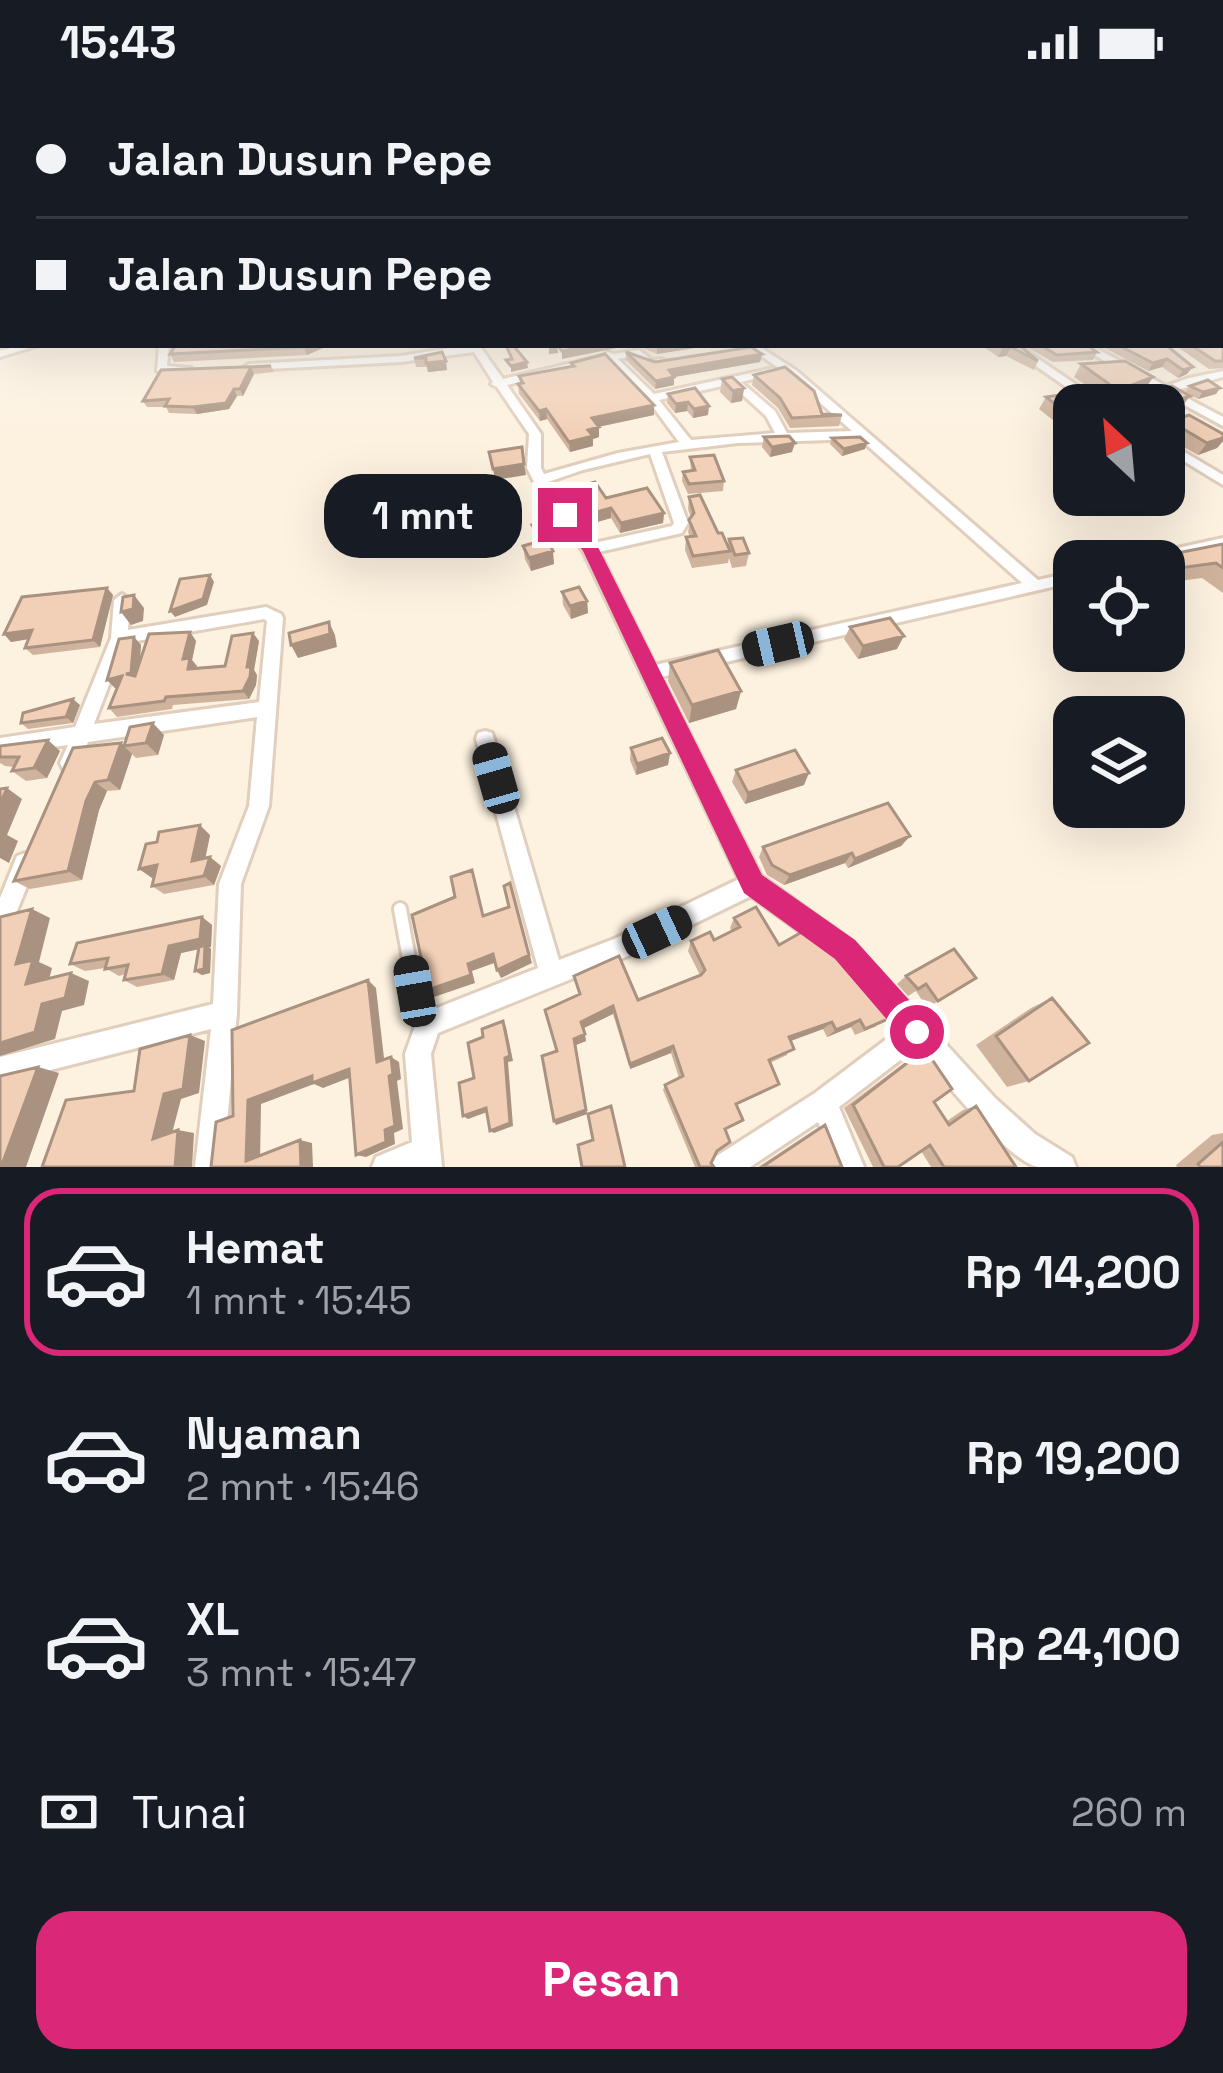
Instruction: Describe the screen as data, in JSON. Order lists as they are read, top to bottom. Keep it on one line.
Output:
{"north":"top left","page":{"status":"15:43","banner":["Jalan Dusun Pepe","Jalan Dusun Pepe"],"bubble":"1 mnt","list":[{"name":"Hemat","note":"1 mnt · 15:45","value":"Rp 14,200"},{"name":"Nyaman","note":"2 mnt · 15:46","value":"Rp 19,200"},{"name":"XL","note":"3 mnt · 15:47","value":"Rp 24,100"}],"pay":["Tunai","260 m"],"buttons":"Pesan"}}
